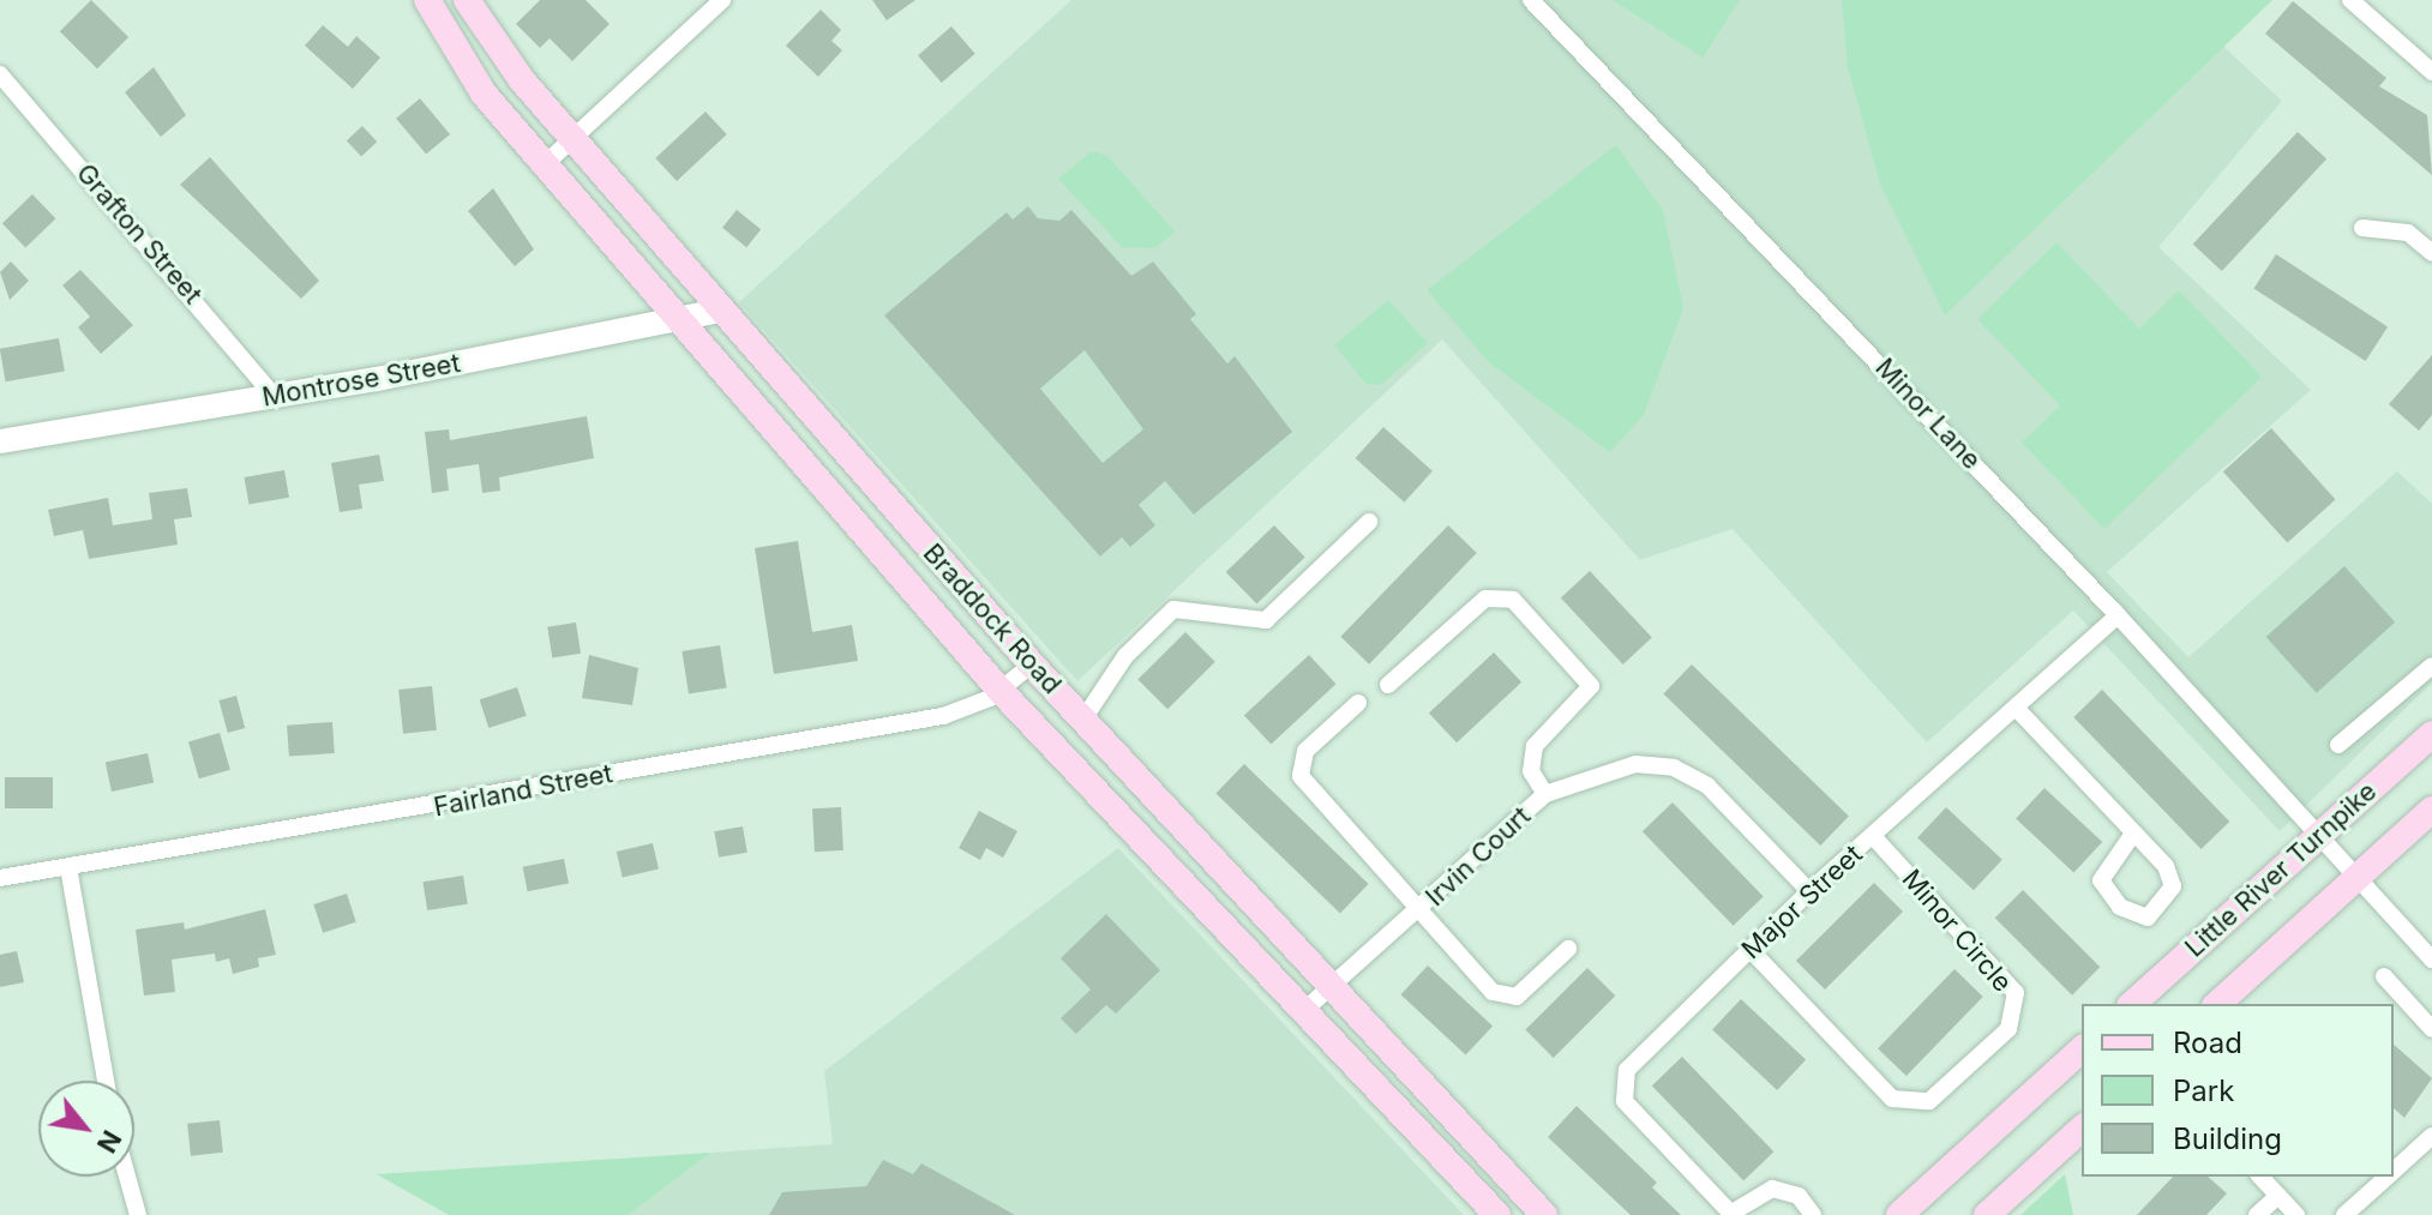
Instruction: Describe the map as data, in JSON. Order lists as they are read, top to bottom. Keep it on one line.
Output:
{"streets":{"main road":["Braddock Road","Little River Turnpike"],"street":["Grafton Street","Montrose Street","Minor Lane","Fairland Street","Irvin Court","Major Street","Minor Circle"]},"crossings":[["Grafton Street","Montrose Street"],["Montrose Street","Braddock Road"],["Minor Lane","Little River Turnpike"],["Minor Lane","Major Street"],["Braddock Road","Fairland Street"],["Braddock Road","Irvin Court"],["Irvin Court","Major Street"],["Major Street","Minor Circle"]],"legend":["Road","Park","Building"],"north":"bottom right"}
